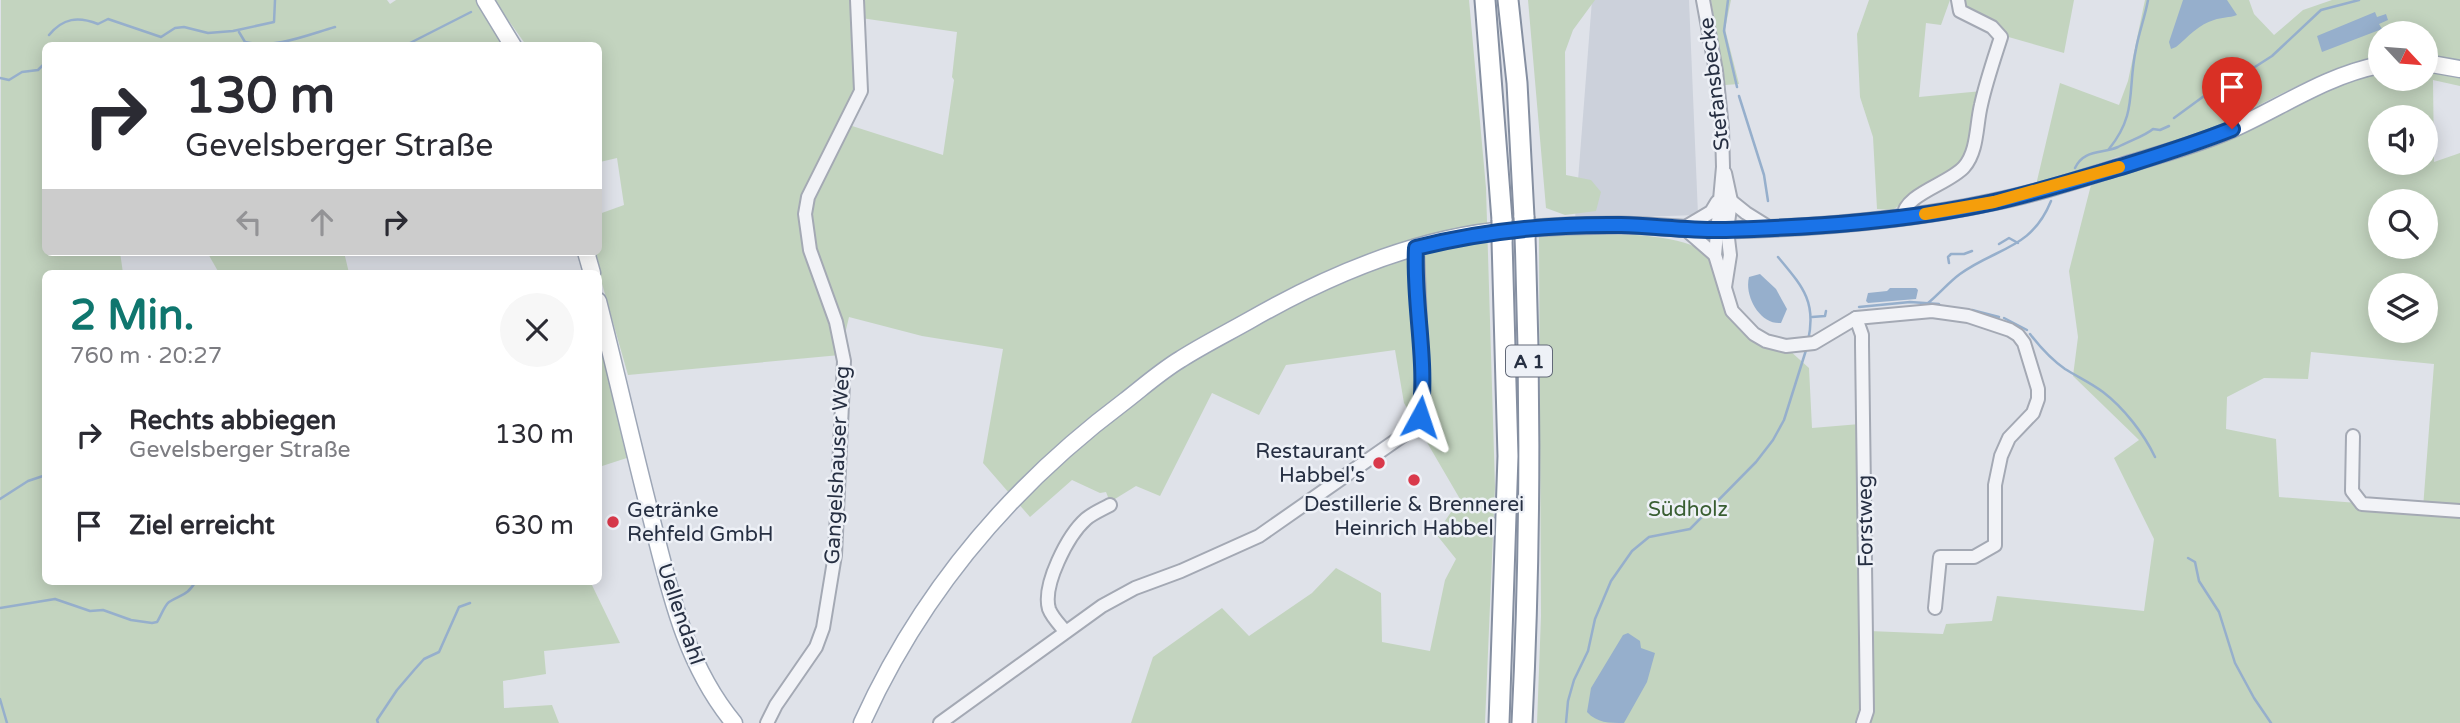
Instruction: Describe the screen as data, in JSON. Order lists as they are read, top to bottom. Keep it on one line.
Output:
{"streets":{"highway":["A 1"],"main road":["Uellendahl"],"street":["Stefansbecke","Gangelshauser Weg","Forstweg"]},"parks":["Südholz"],"places":["Restaurant Habbel's","Destillerie & Brennerei Heinrich Habbel","Getränke Rehfeld GmbH"],"north":"bottom right","page":{"turn":["130 m","Gevelsberger Straße"],"heading":["2 Min.","760 m · 20:27"],"list":[{"name":"Rechts abbiegen","note":"Gevelsberger Straße","value":"130 m"},{"name":"Ziel erreicht","value":"630 m"}]}}
